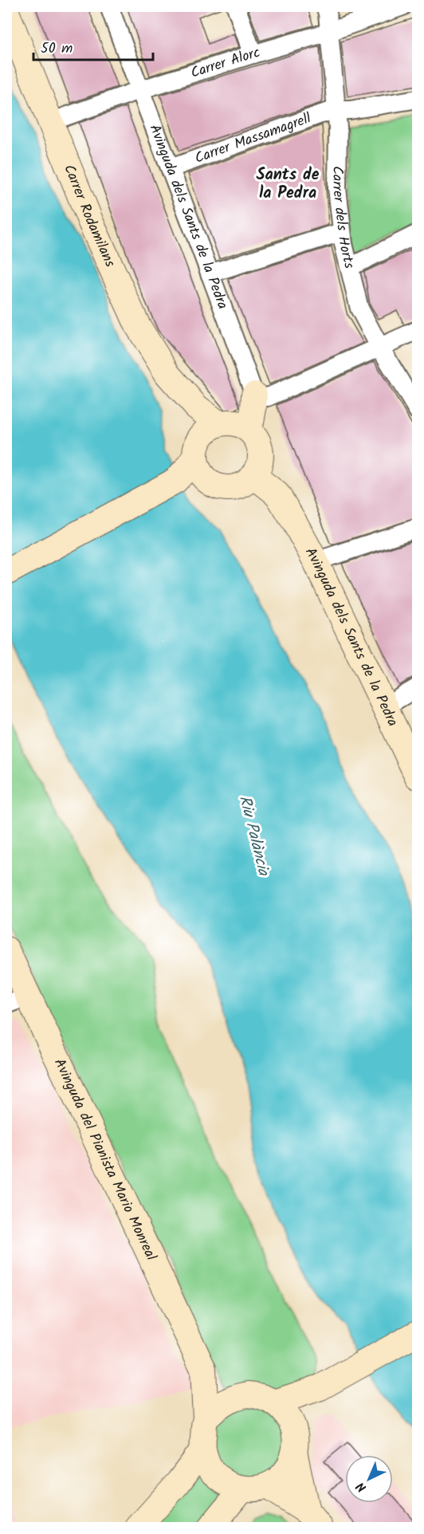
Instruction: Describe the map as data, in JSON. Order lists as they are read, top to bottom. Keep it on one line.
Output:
{"streets":{"street":["Carrer Alorc","Carrer Massamagrell","Carrer Rodamilans","Carrer dels Horts","Avinguda dels Sants de la Pedra","Avinguda del Pianista Mario Monreal"]},"crossings":[["Carrer Alorc","Carrer Rodamilans"],["Carrer Alorc","Carrer dels Horts"],["Carrer Alorc","Avinguda dels Sants de la Pedra"],["Carrer Massamagrell","Carrer dels Horts"],["Carrer Massamagrell","Avinguda dels Sants de la Pedra"],["Carrer Rodamilans","Avinguda dels Sants de la Pedra"]],"districts":["Sants de la Pedra"],"water":["Riu Palància"],"scale_bar":"50 m","north":"bottom left"}
